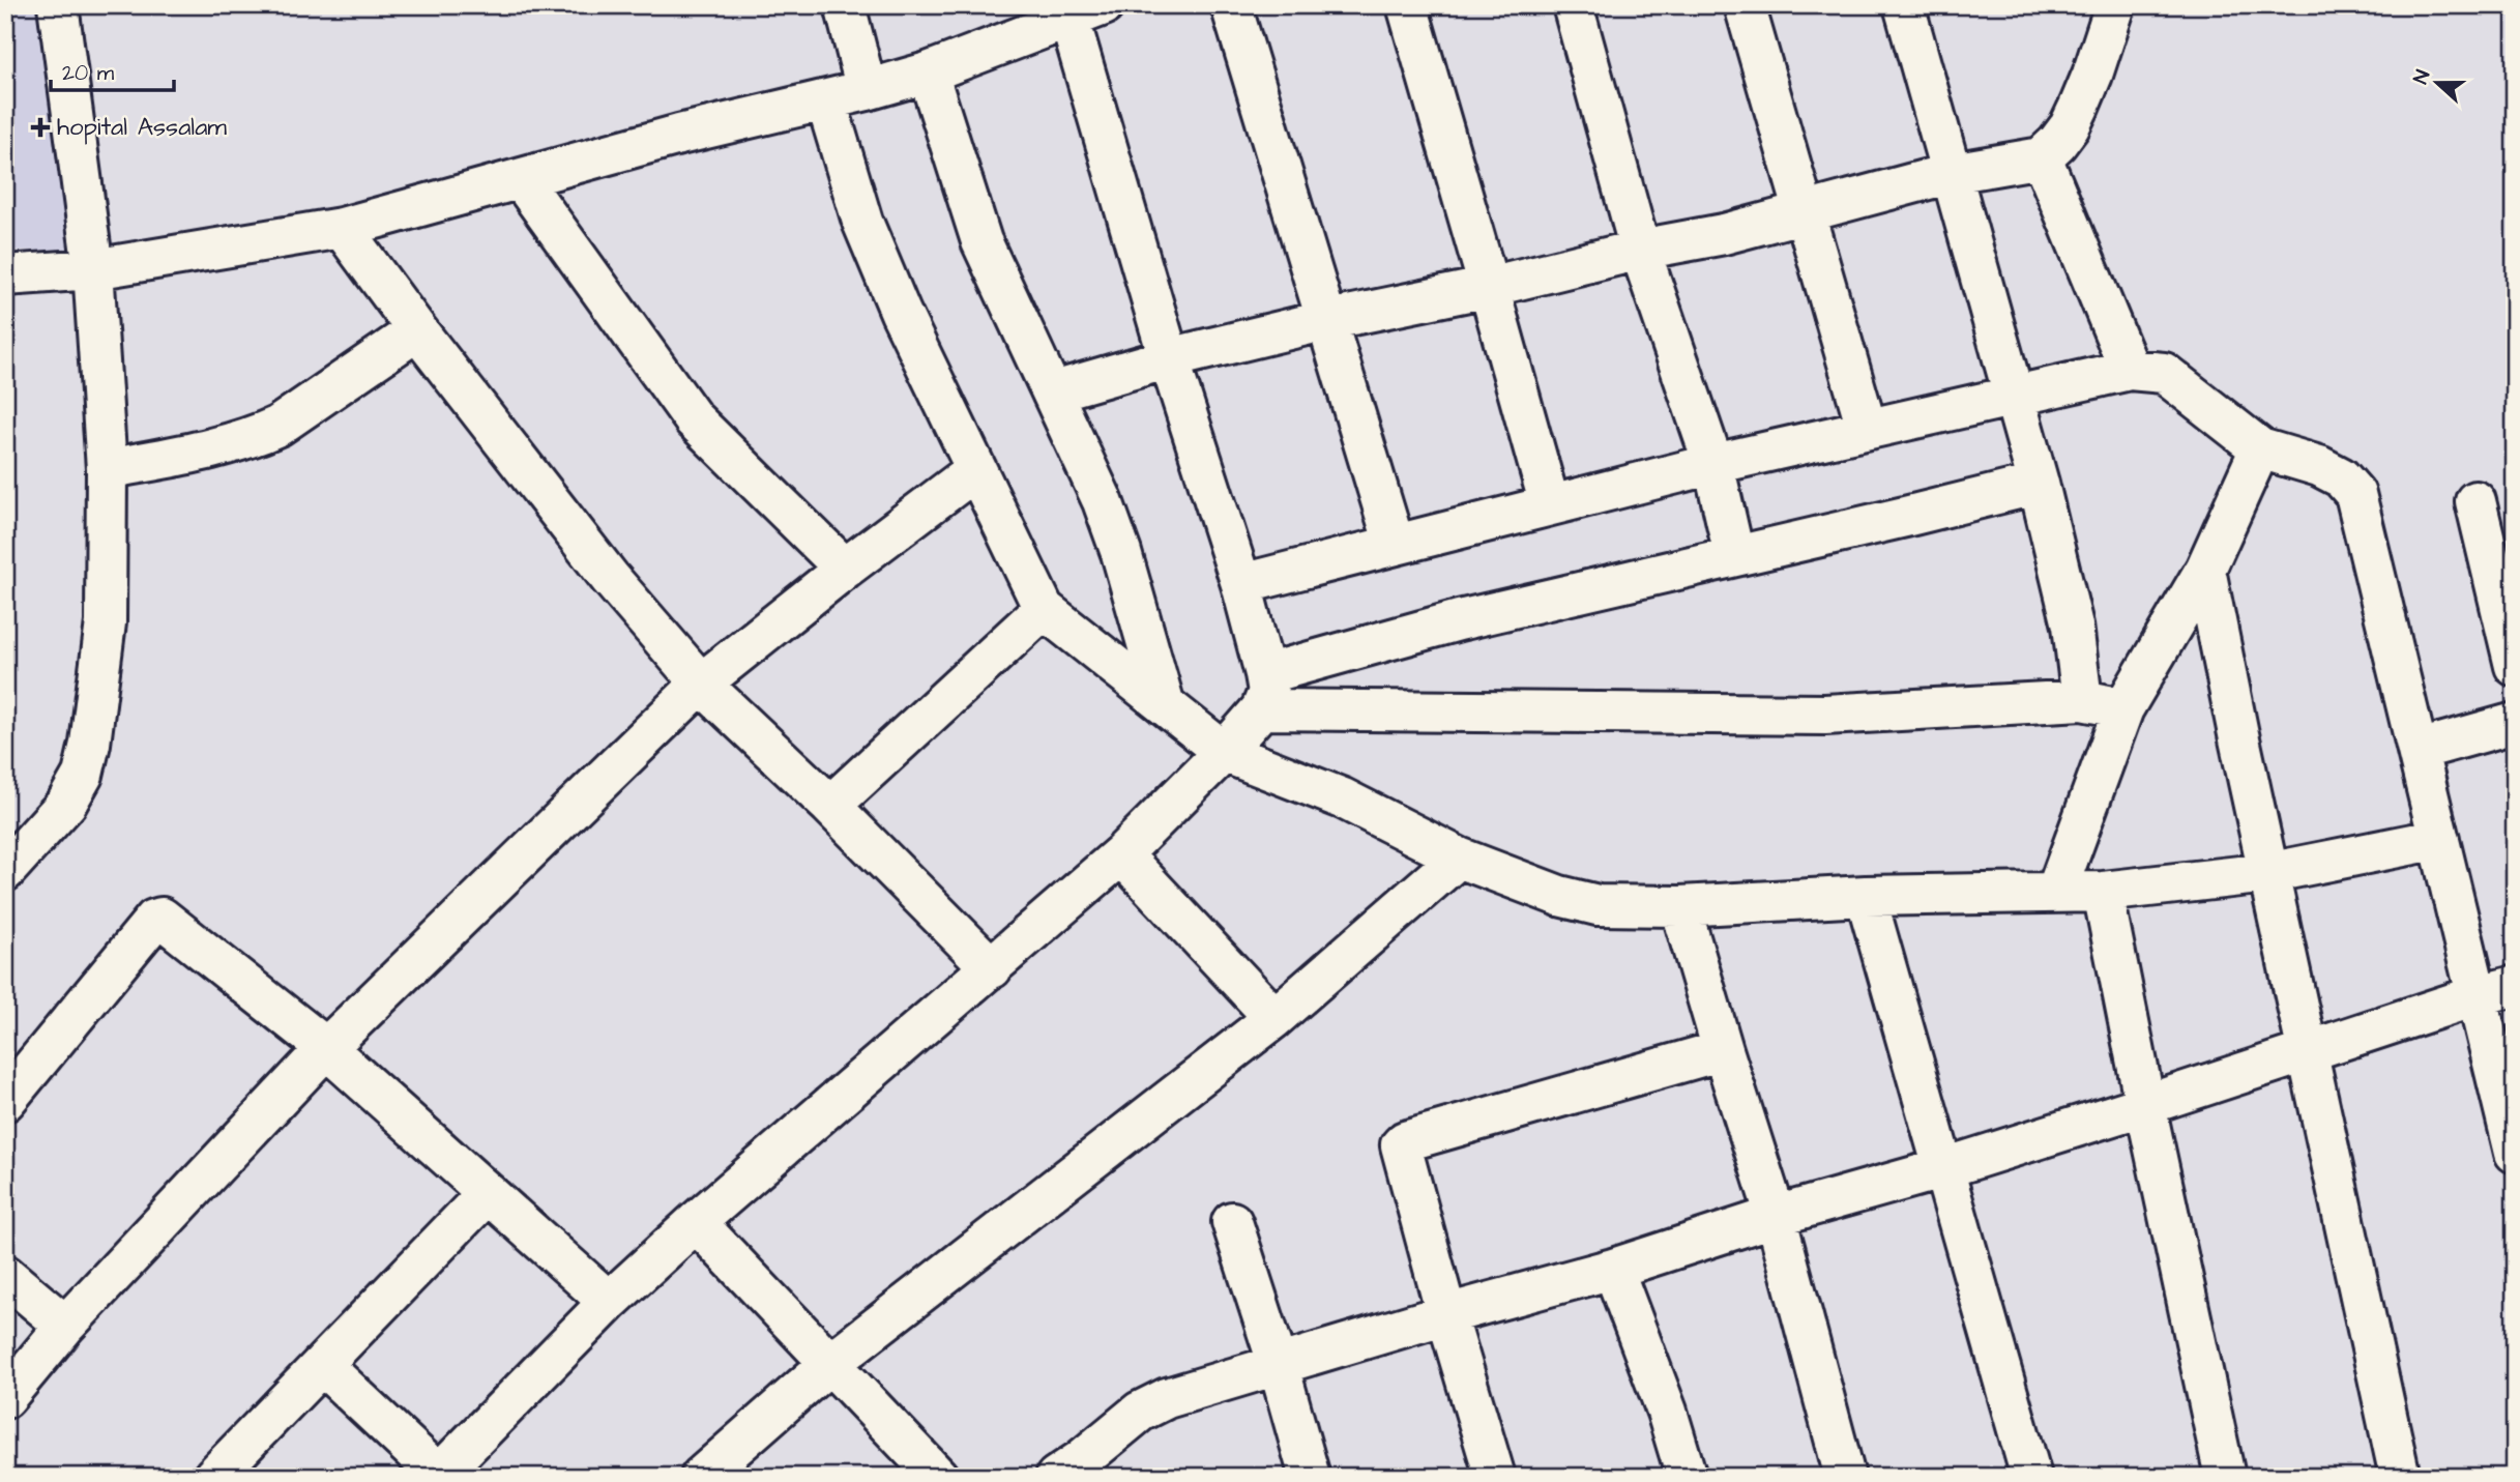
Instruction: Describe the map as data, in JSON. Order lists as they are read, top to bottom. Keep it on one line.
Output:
{"places":{"health":["hopital Assalam"]},"scale_bar":"20 m","north":"left"}
